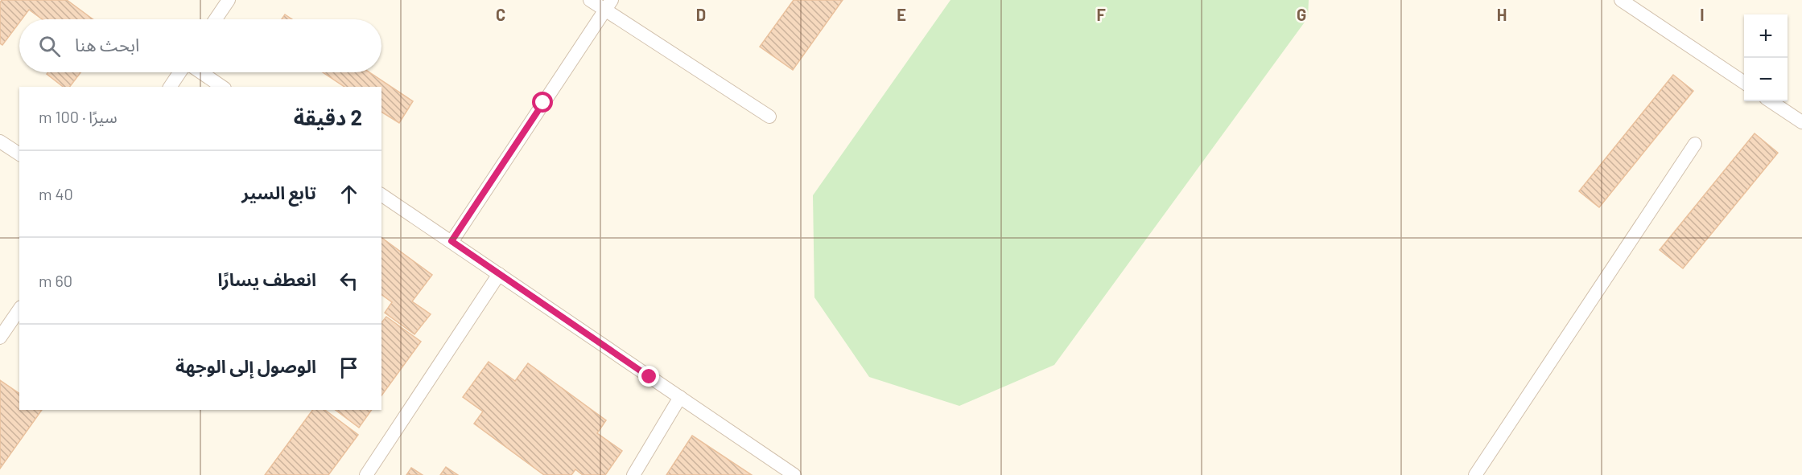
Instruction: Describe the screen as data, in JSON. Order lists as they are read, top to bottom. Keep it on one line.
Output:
{"page":{"map_buttons":["+","−"],"search":"ابحث هنا","heading":["2 دقيقة","سيرًا · 100 m"],"list":[["تابع السير","40 m"],["انعطف يسارًا","60 m"],"الوصول إلى الوجهة"]},"grid":{"columns":["C","D","E","F","G","H","I"]}}
